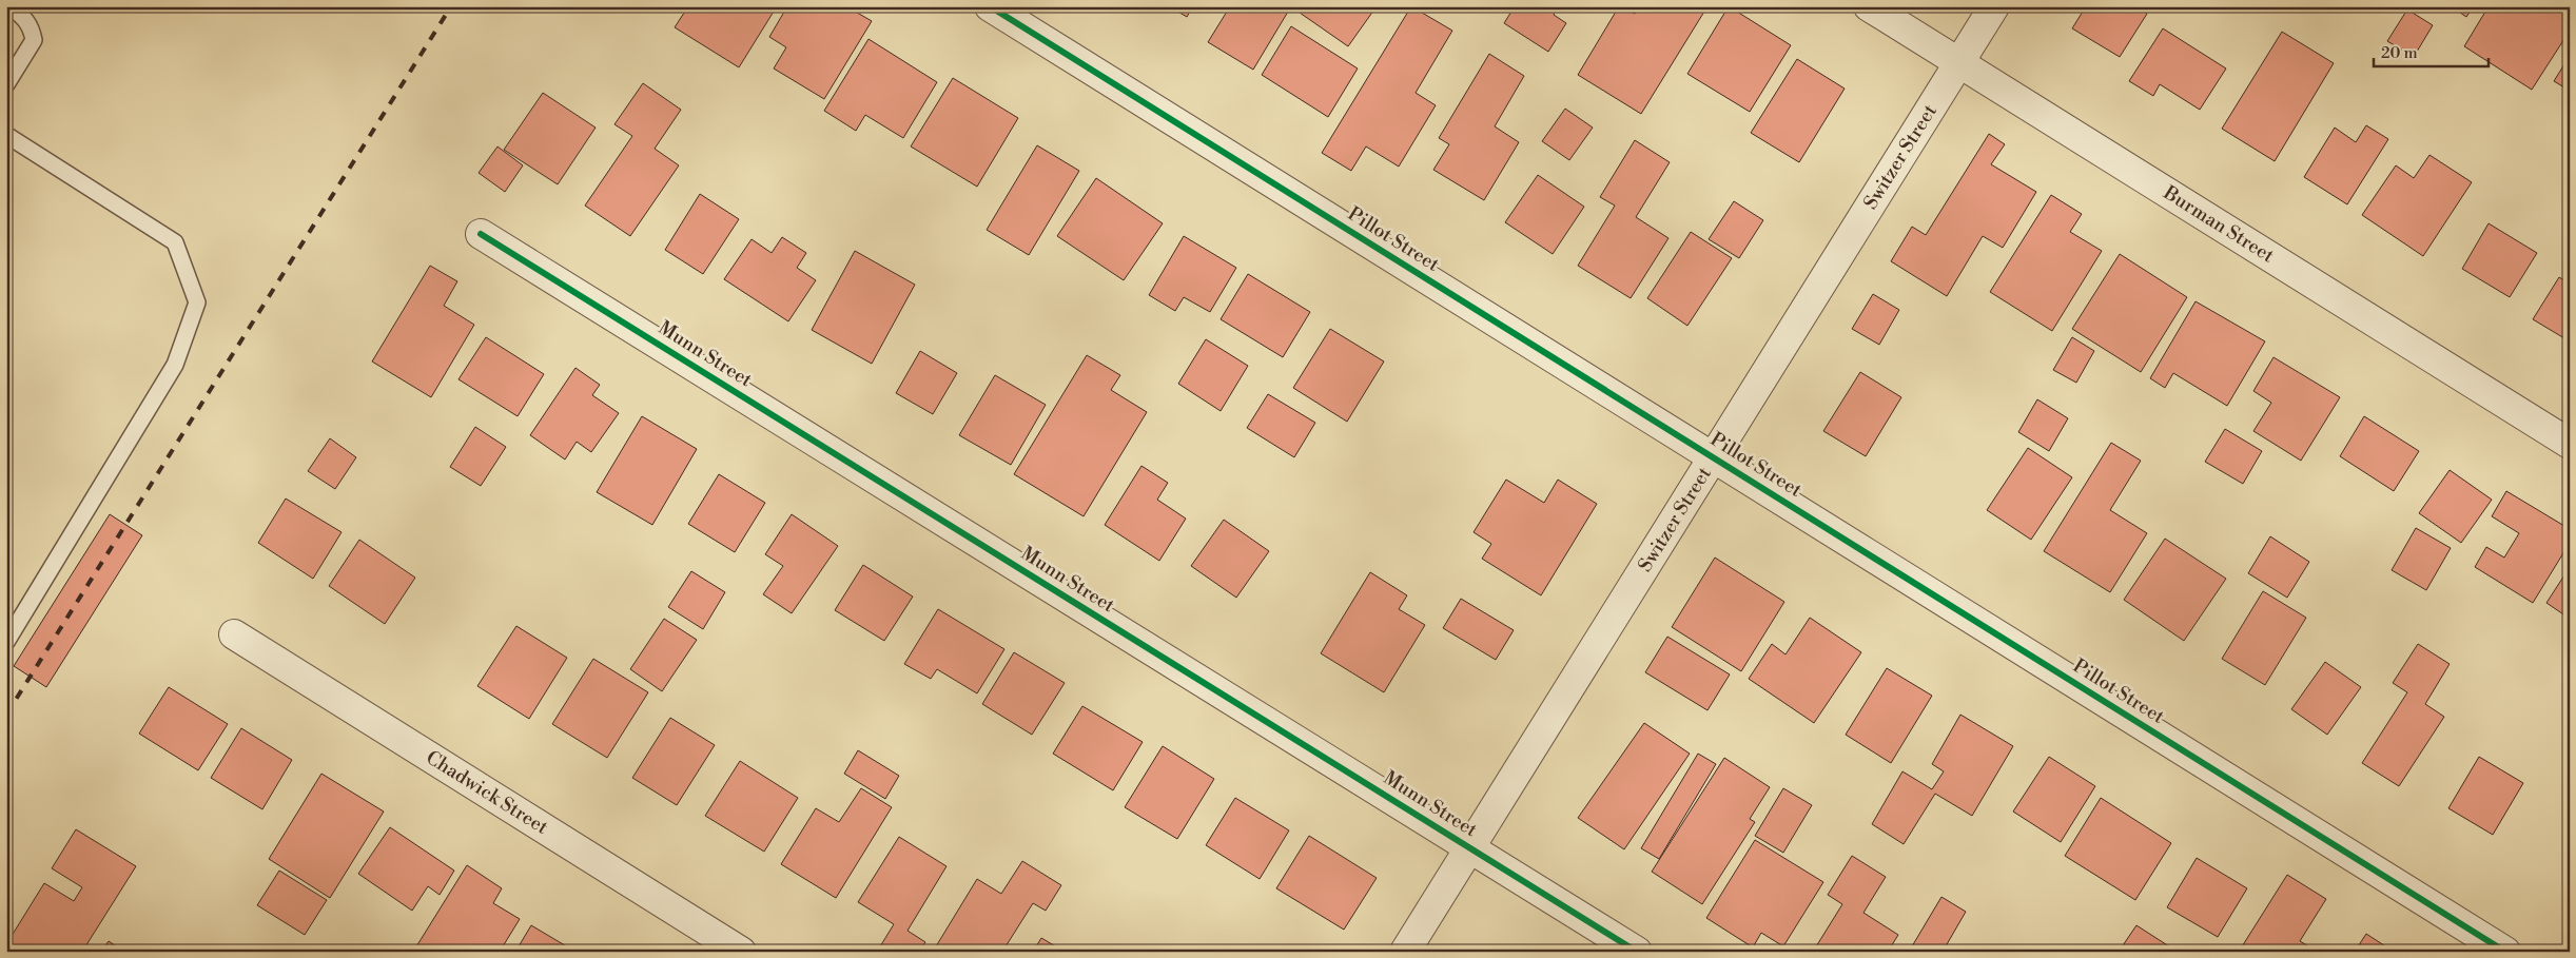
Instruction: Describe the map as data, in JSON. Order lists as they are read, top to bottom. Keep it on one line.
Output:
{"streets":{"street":["Switzer Street","Burman Street","Pillot Street","Munn Street","Chadwick Street"]},"crossings":[["Switzer Street","Burman Street"],["Switzer Street","Pillot Street"],["Switzer Street","Munn Street"]],"scale_bar":"20 m"}
